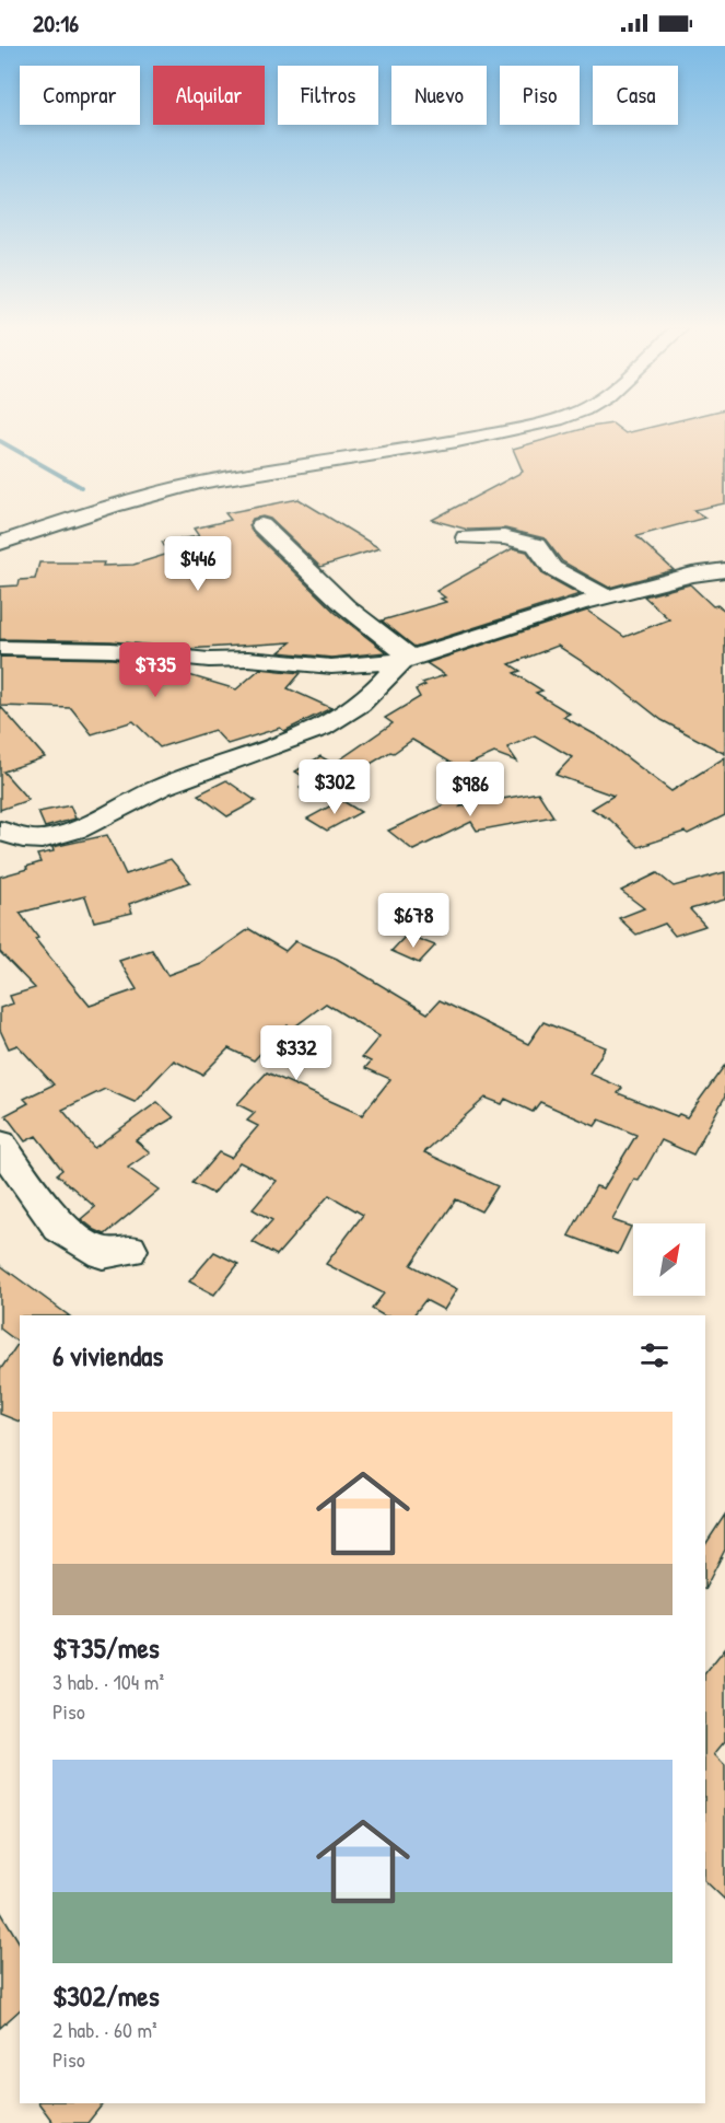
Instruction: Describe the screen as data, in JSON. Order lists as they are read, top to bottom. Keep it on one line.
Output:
{"north":"top right","page":{"status":"20:16","chip":["Comprar","Alquilar","Filtros","Nuevo","Piso","Casa"],"price":["$446","$735","$302","$986","$678","$332"],"heading":"6 viviendas","list":[{"name":"$735/mes","note":"3 hab. · 104 m² · Piso"},{"name":"$302/mes","note":"2 hab. · 60 m² · Piso"}]}}
